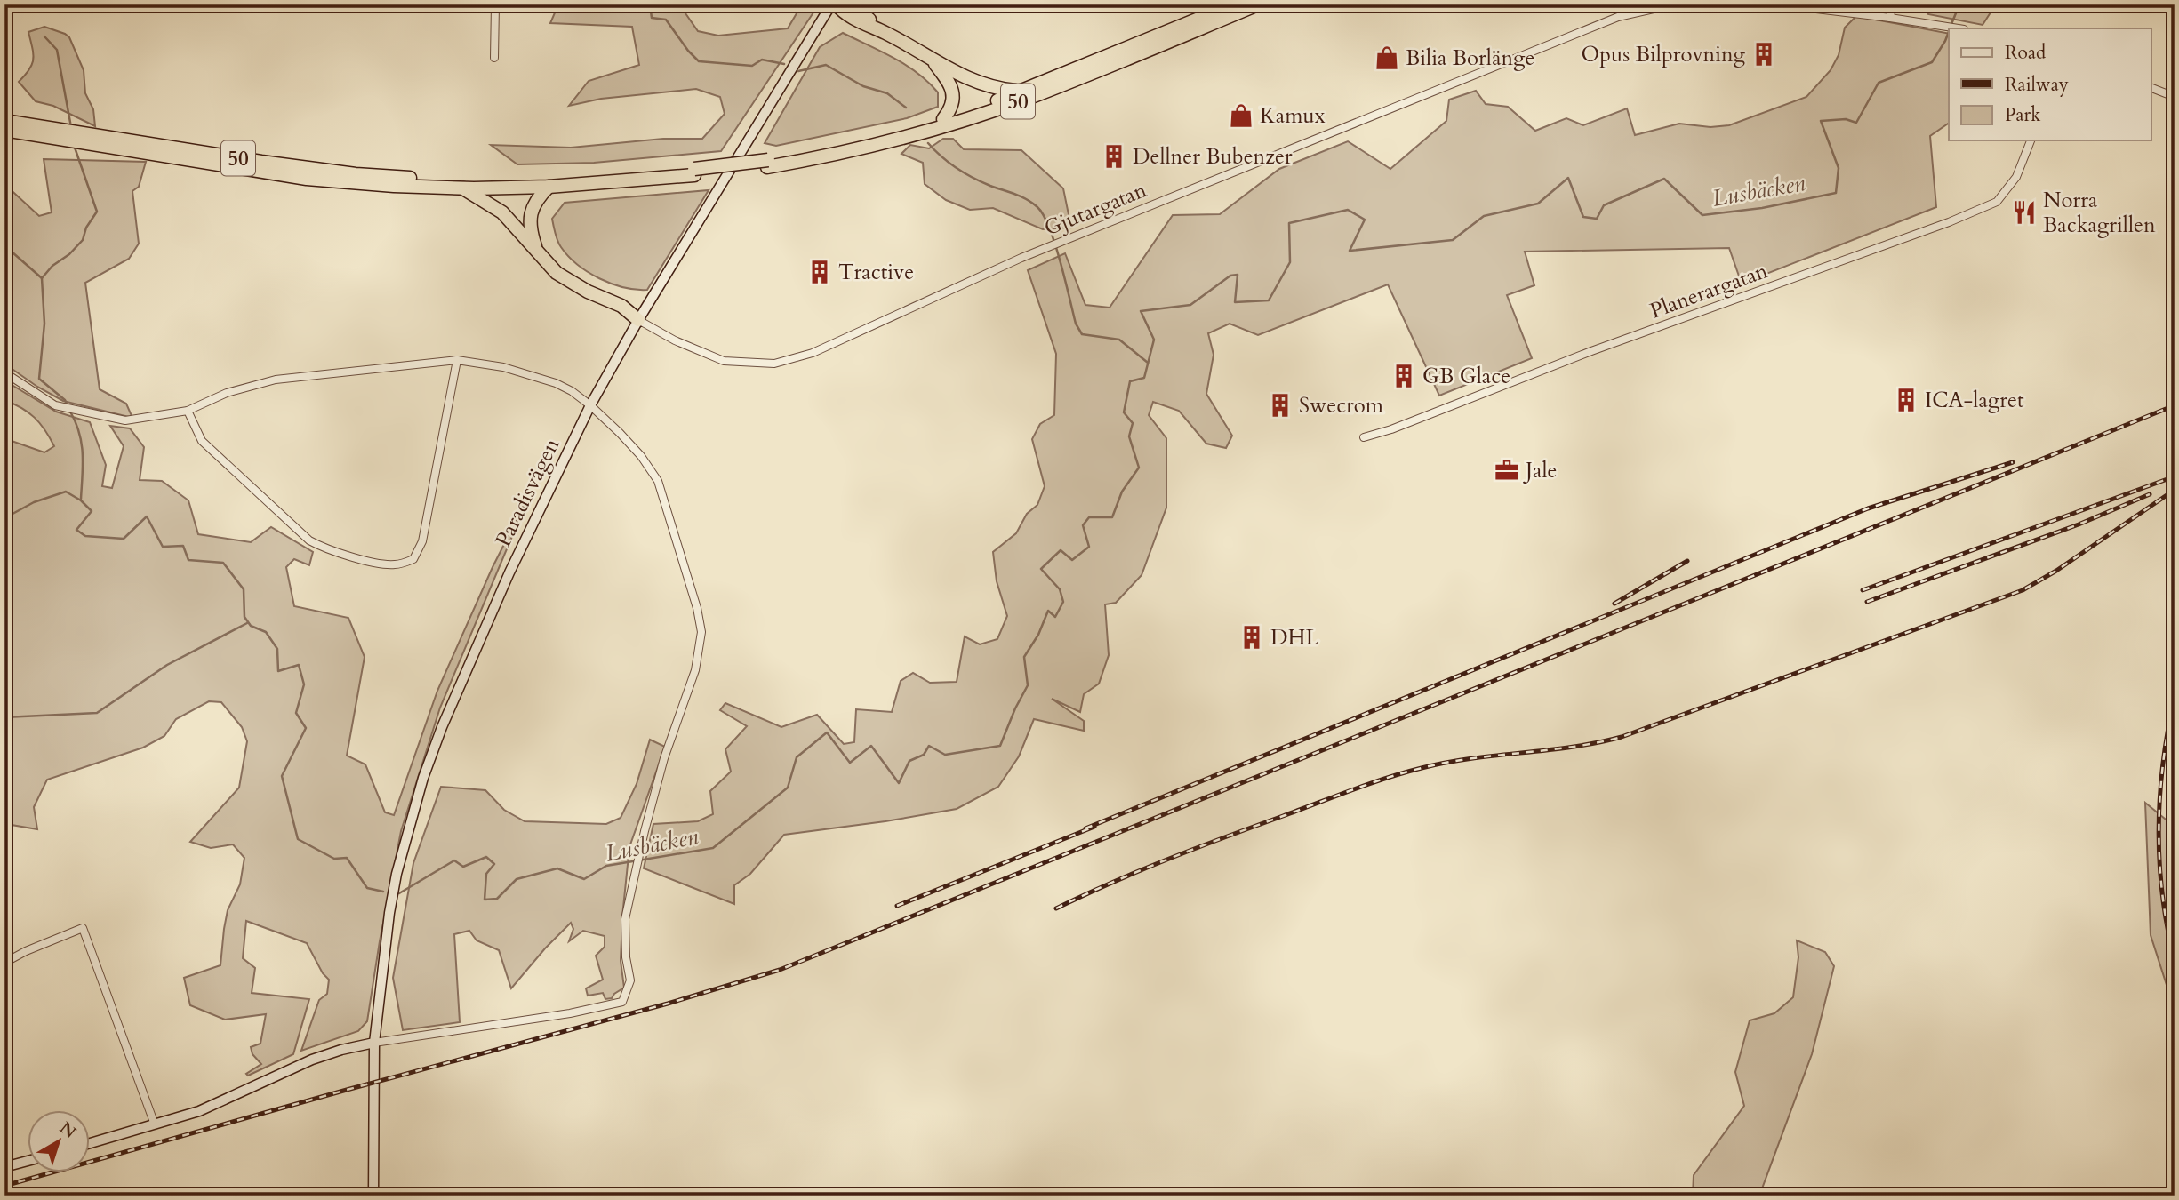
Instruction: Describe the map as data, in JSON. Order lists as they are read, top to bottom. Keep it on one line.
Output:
{"streets":{"highway":["50"],"street":["Gjutargatan","Planerargatan","Paradisvägen"]},"crossings":[["Gjutargatan","Paradisvägen"]],"water":["Lusbäcken"],"places":{"building":["Opus Bilprovning","Dellner Bubenzer","Tractive","GB Glace","ICA-lagret","Swecrom","DHL"],"shop":["Bilia Borlänge","Kamux"],"restaurant":["Norra Backagrillen"],"office":["Jale"]},"legend":["Road","Railway","Park"],"north":"top right"}
